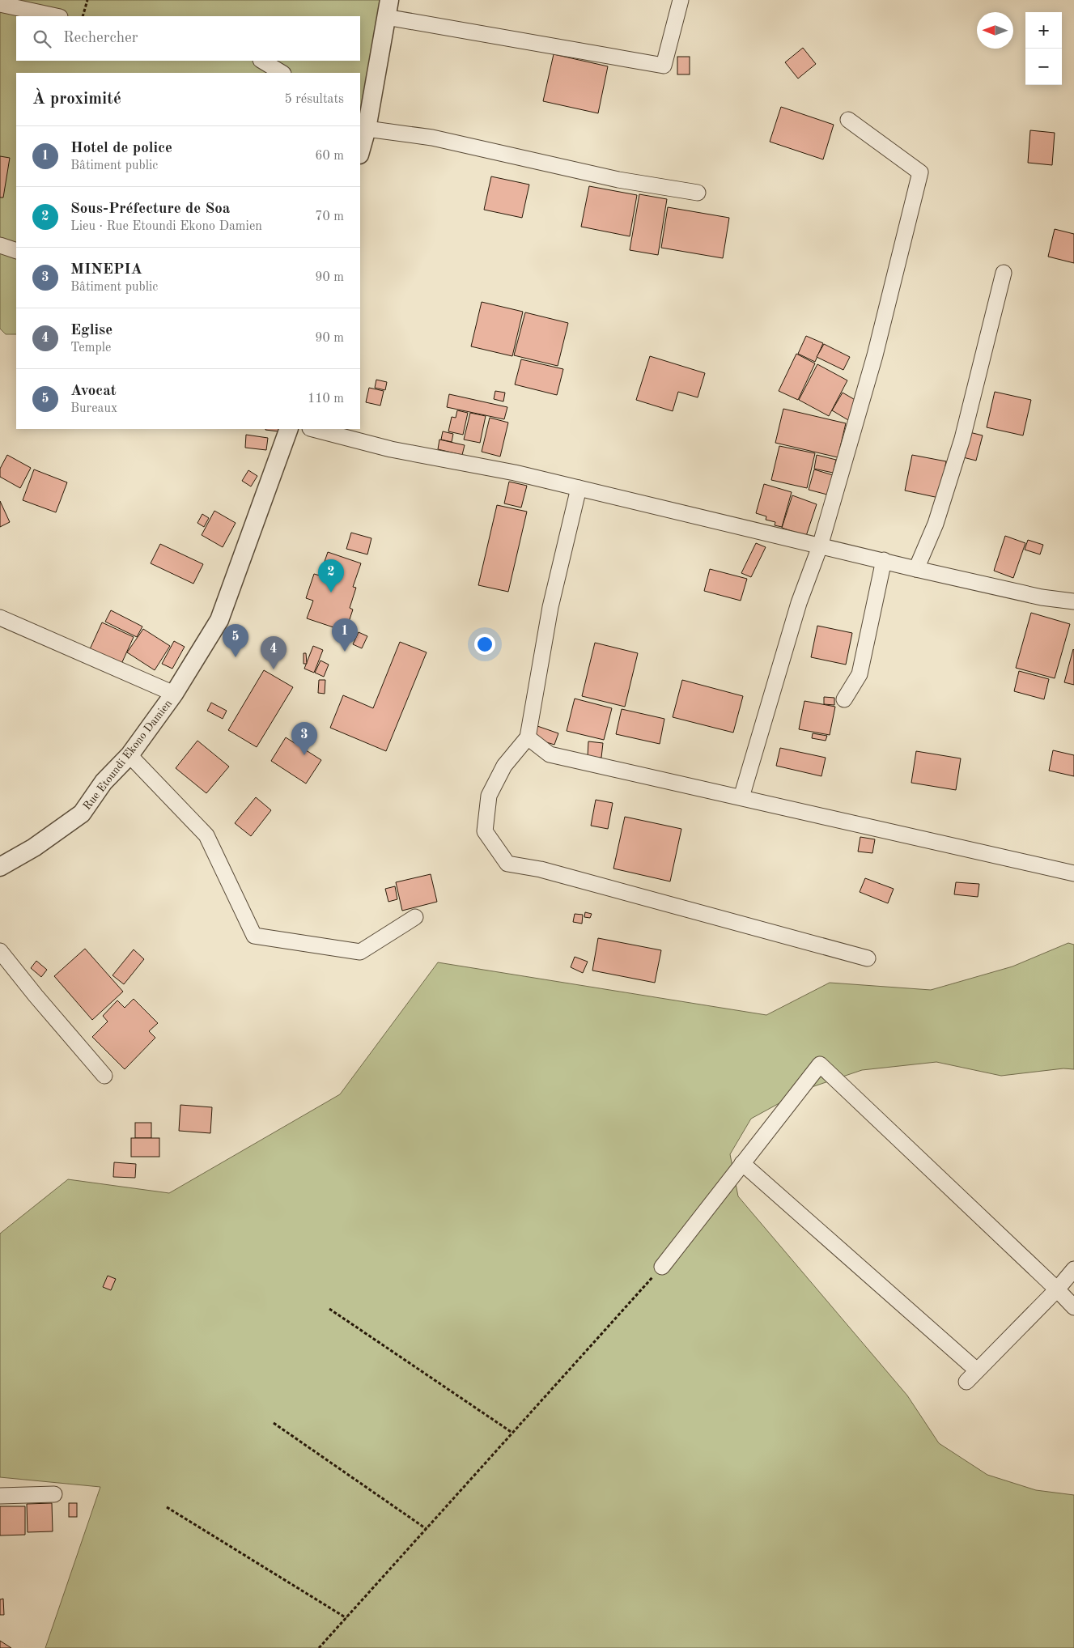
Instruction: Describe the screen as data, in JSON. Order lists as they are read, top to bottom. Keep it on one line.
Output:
{"streets":{"street":["Rue Etoundi Ekono Damien"]},"north":"left","page":{"map_buttons":["+","−"],"search":"Rechercher","heading":["À proximité","5 résultats"],"list":[{"mark":"1","name":"Hotel de police","note":"Bâtiment public","value":"60 m"},{"mark":"2","name":"Sous-Préfecture de Soa","note":"Lieu · Rue Etoundi Ekono Damien","value":"70 m"},{"mark":"3","name":"MINEPIA","note":"Bâtiment public","value":"90 m"},{"mark":"4","name":"Eglise","note":"Temple","value":"90 m"},{"mark":"5","name":"Avocat","note":"Bureaux","value":"110 m"}],"pins":["2","1","5","4","3"]}}
